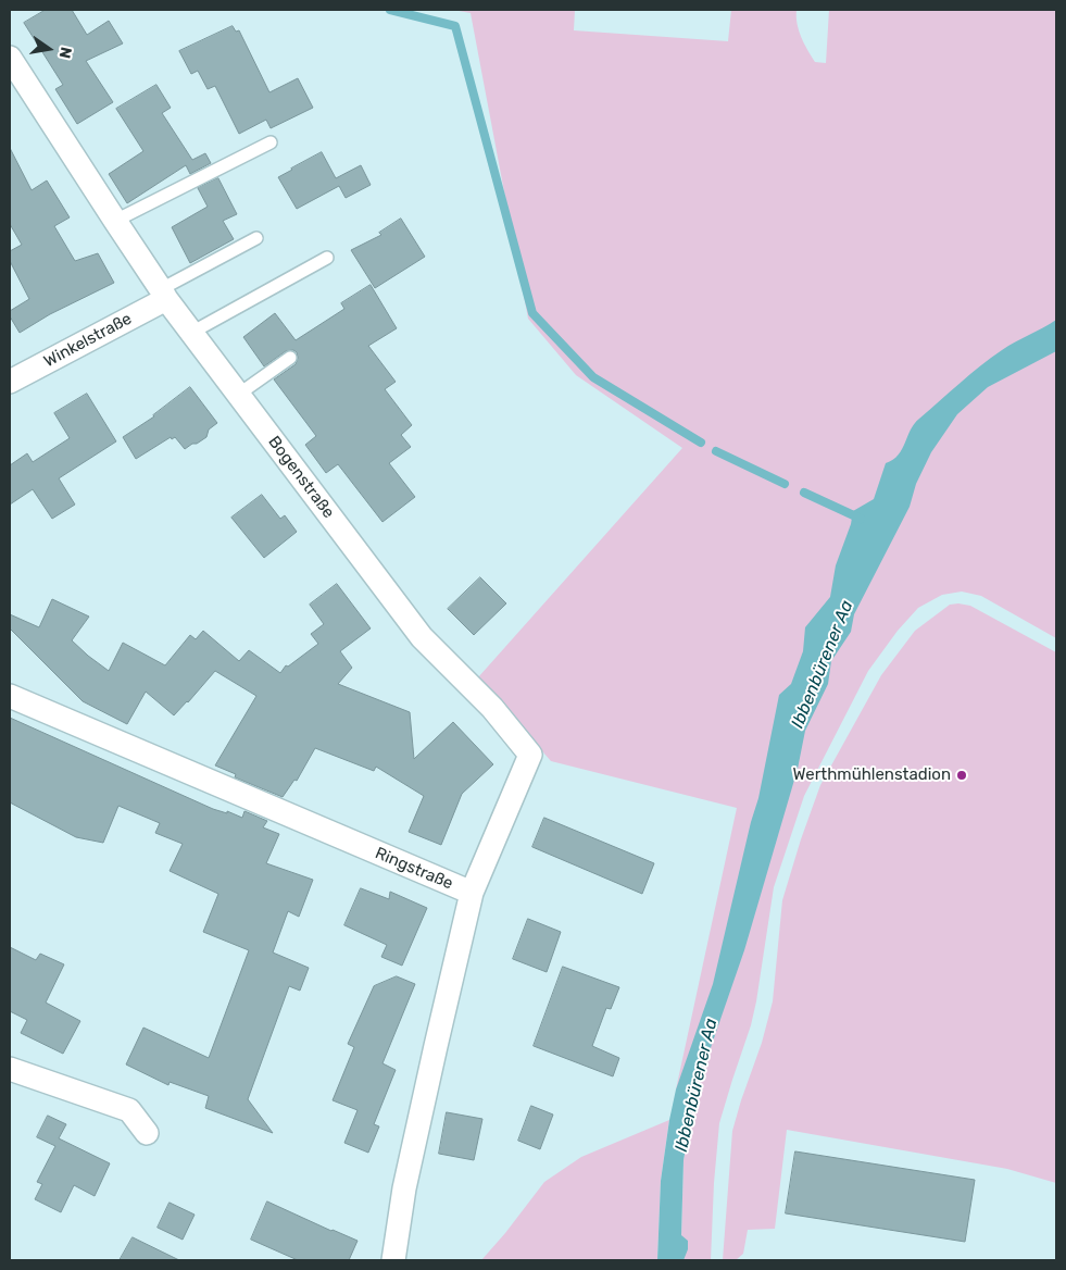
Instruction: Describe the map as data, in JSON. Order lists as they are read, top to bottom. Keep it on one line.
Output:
{"streets":{"street":["Winkelstraße","Bogenstraße","Ringstraße"]},"crossings":[["Winkelstraße","Bogenstraße"],["Bogenstraße","Ringstraße"]],"water":["Ibbenbürener Aa"],"places":["Werthmühlenstadion"],"north":"right"}
